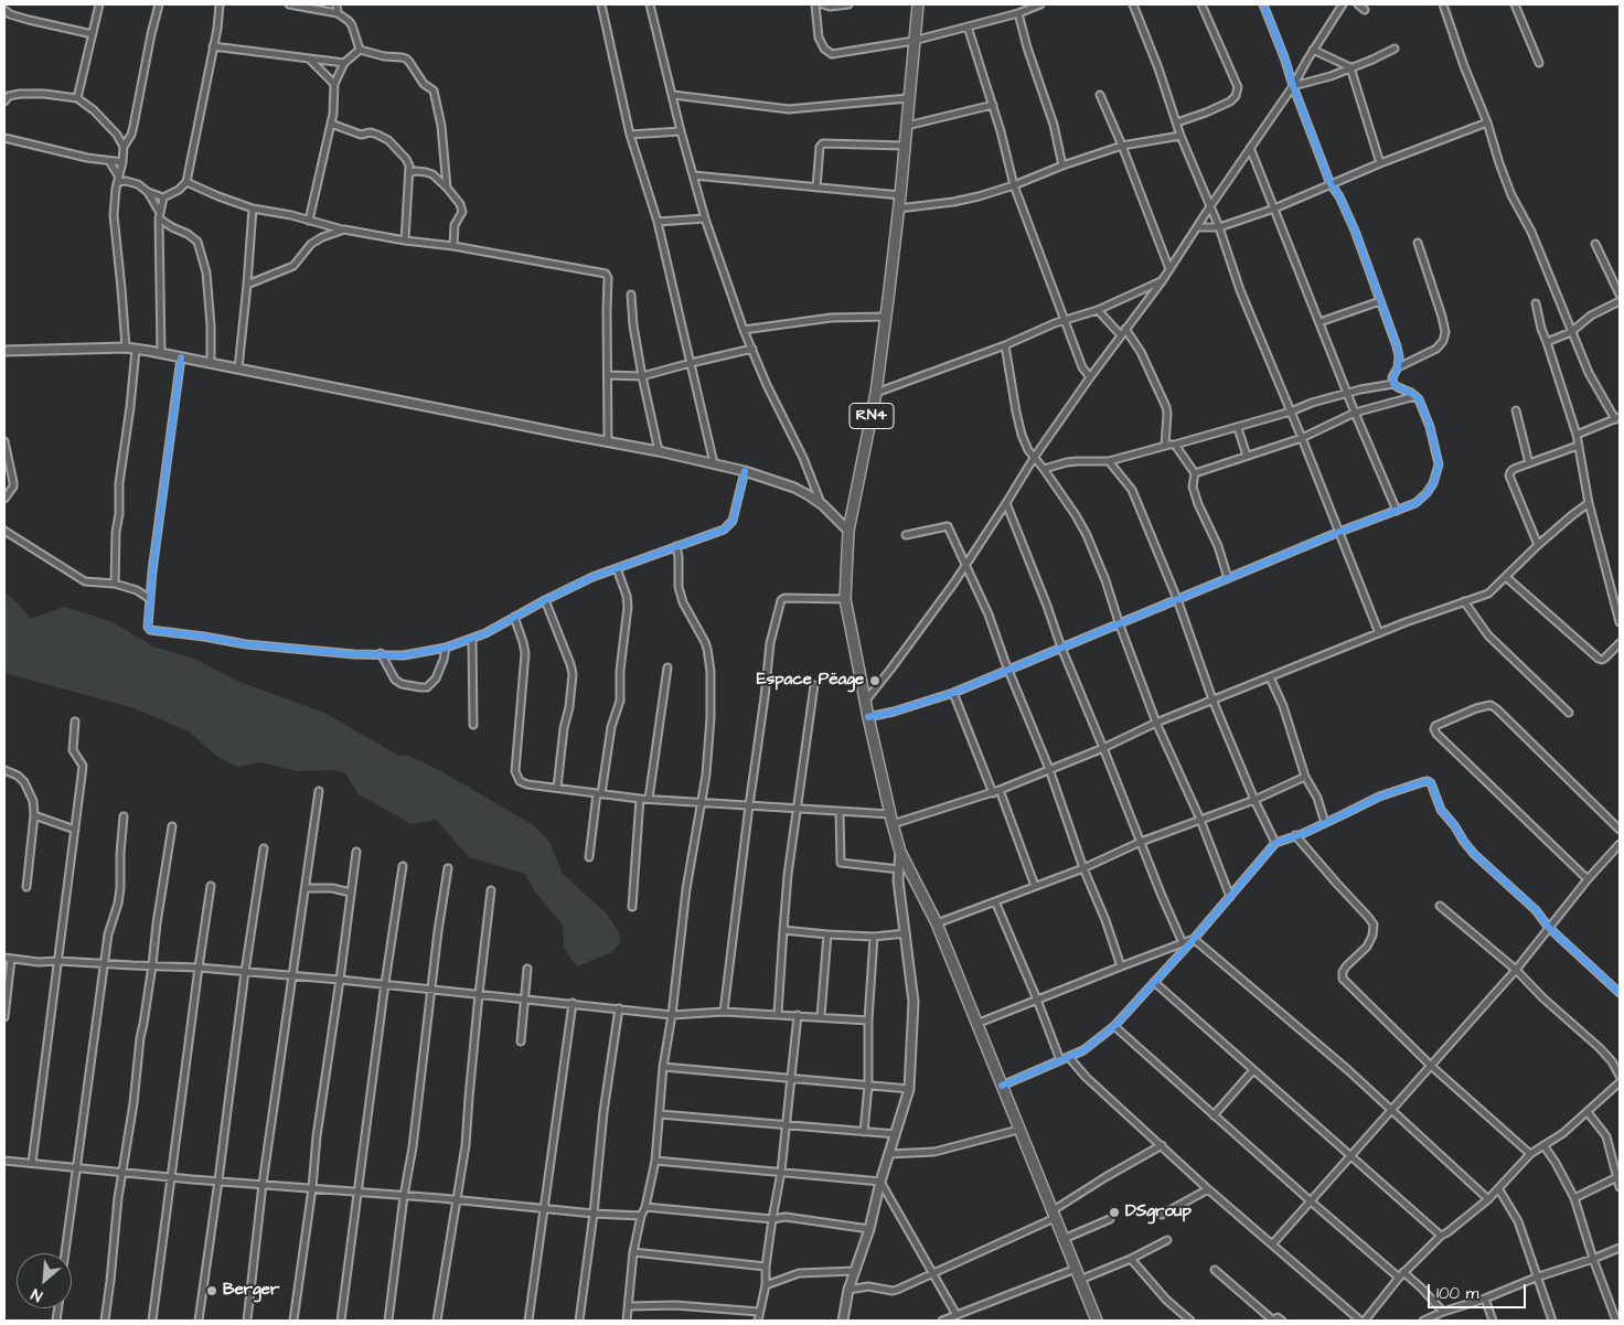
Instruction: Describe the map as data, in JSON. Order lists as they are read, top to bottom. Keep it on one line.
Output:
{"streets":{"highway":["RN4"]},"places":["Espace Pëage","DSgroup","Berger"],"scale_bar":"100 m","north":"bottom left"}
